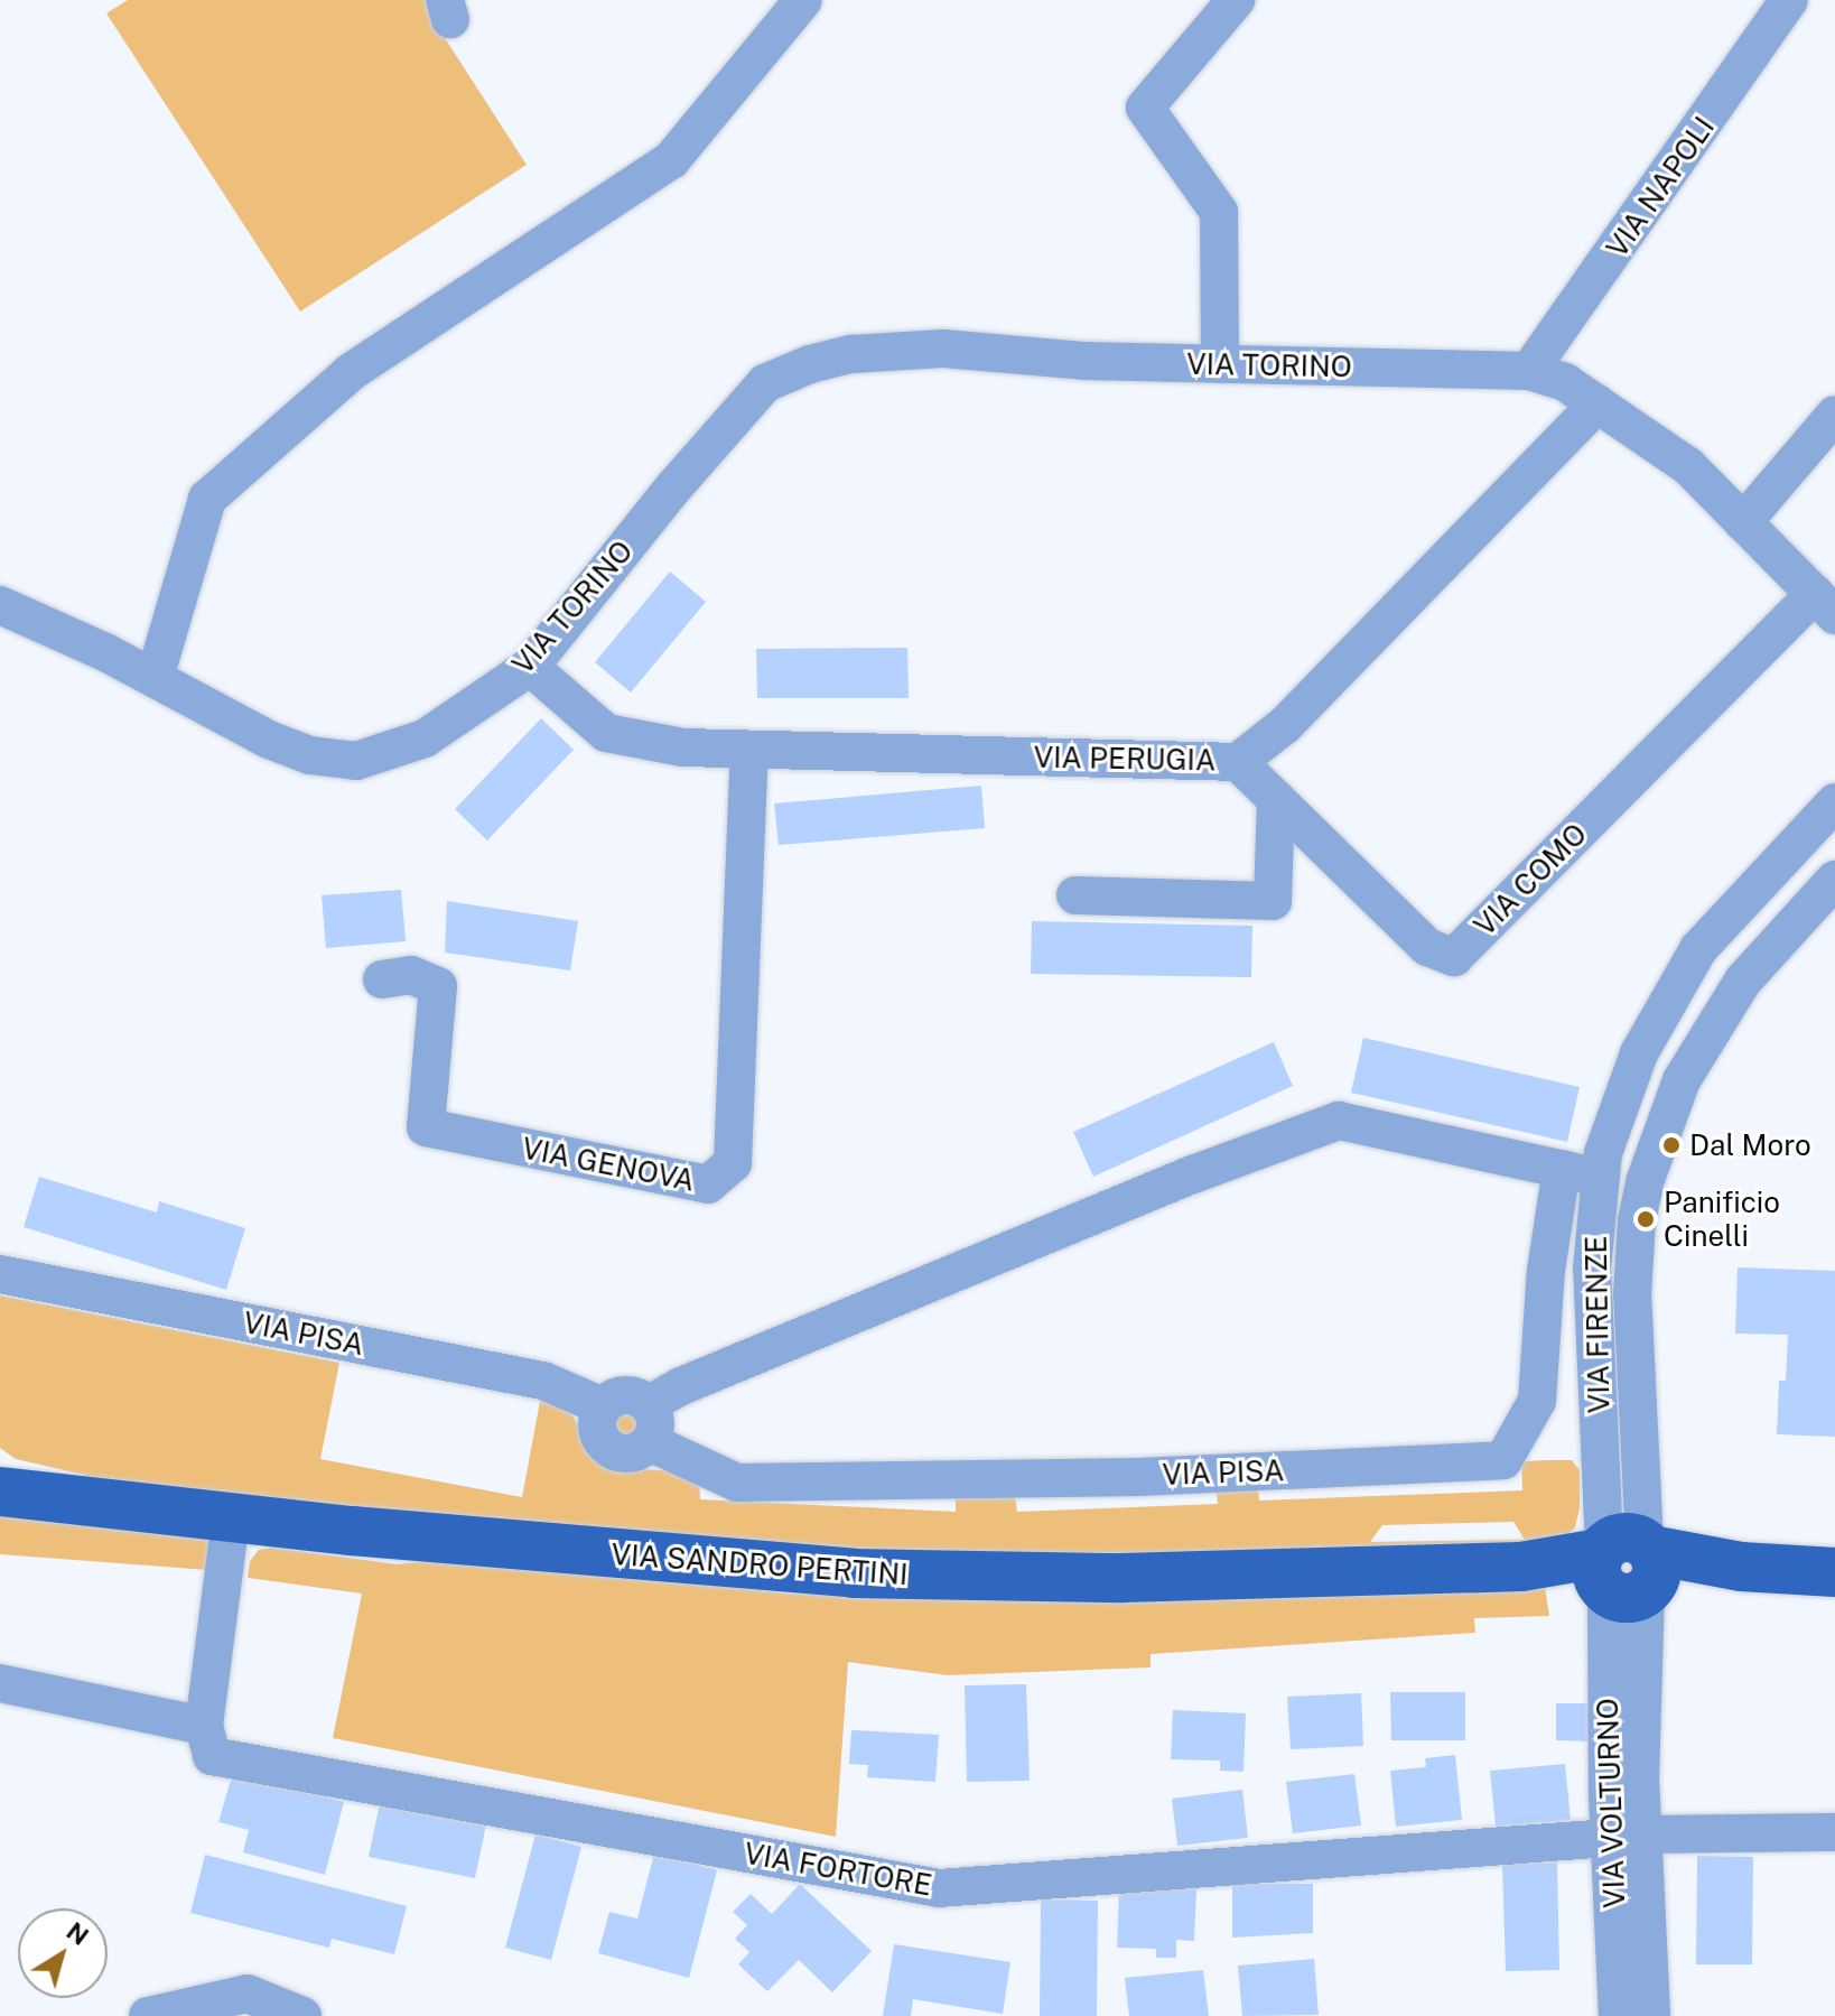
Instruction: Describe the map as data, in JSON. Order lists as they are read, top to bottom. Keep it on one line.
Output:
{"streets":{"main road":["VIA SANDRO PERTINI"],"street":["VIA NAPOLI","VIA TORINO","VIA PERUGIA","VIA COMO","VIA GENOVA","VIA FIRENZE","VIA PISA","VIA VOLTURNO","VIA FORTORE"]},"crossings":[["VIA NAPOLI","VIA TORINO"],["VIA TORINO","VIA PERUGIA"],["VIA TORINO","VIA COMO"],["VIA PERUGIA","VIA COMO"],["VIA PERUGIA","VIA GENOVA"],["VIA FIRENZE","VIA SANDRO PERTINI"],["VIA FIRENZE","VIA VOLTURNO"],["VIA SANDRO PERTINI","VIA VOLTURNO"],["VIA VOLTURNO","VIA FORTORE"]],"places":["Dal Moro","Panificio Cinelli"],"north":"top right"}
